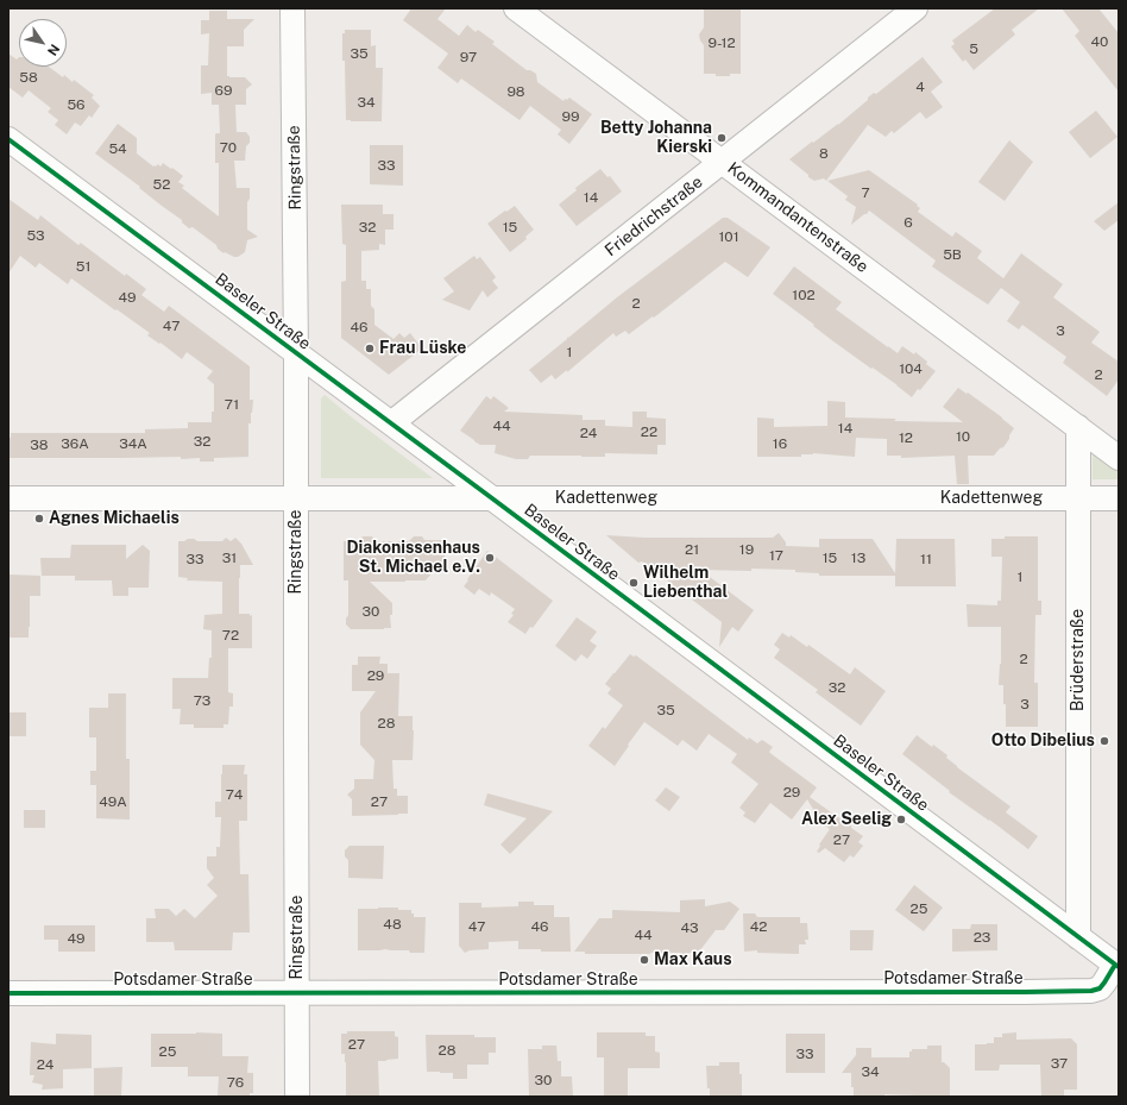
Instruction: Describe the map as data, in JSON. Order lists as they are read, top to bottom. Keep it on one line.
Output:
{"streets":{"street":["Ringstraße","Friedrichstraße","Kommandantenstraße","Baseler Straße","Kadettenweg","Brüderstraße","Potsdamer Straße"]},"crossings":[["Ringstraße","Baseler Straße"],["Ringstraße","Kadettenweg"],["Ringstraße","Potsdamer Straße"],["Friedrichstraße","Kommandantenstraße"],["Friedrichstraße","Baseler Straße"],["Baseler Straße","Kadettenweg"],["Baseler Straße","Brüderstraße"],["Baseler Straße","Potsdamer Straße"],["Kadettenweg","Brüderstraße"]],"places":["Betty Johanna Kierski","Frau Lüske","Agnes Michaelis","Diakonissenhaus St. Michael e.V.","Wilhelm Liebenthal","Otto Dibelius","Alex Seelig","Max Kaus"],"house_numbers":["40","9-12","5","35","97","58","4","69","98","34","56","99","70","54","8","33","52","7","14","6","32","15","53","101","5B","51","102","49","2","47","46","3","1","104","2","71","44","14","22","24","10","12","32","36A","34A","16","38","21","19","17","31","15","13","33","11","1","30","72","2","29","32","73","3","35","28","29","74","49A","27","27","25","48","47","46","42","43","44","23","49","27","28","25","33","37","24","34","30","76"],"north":"bottom right"}
